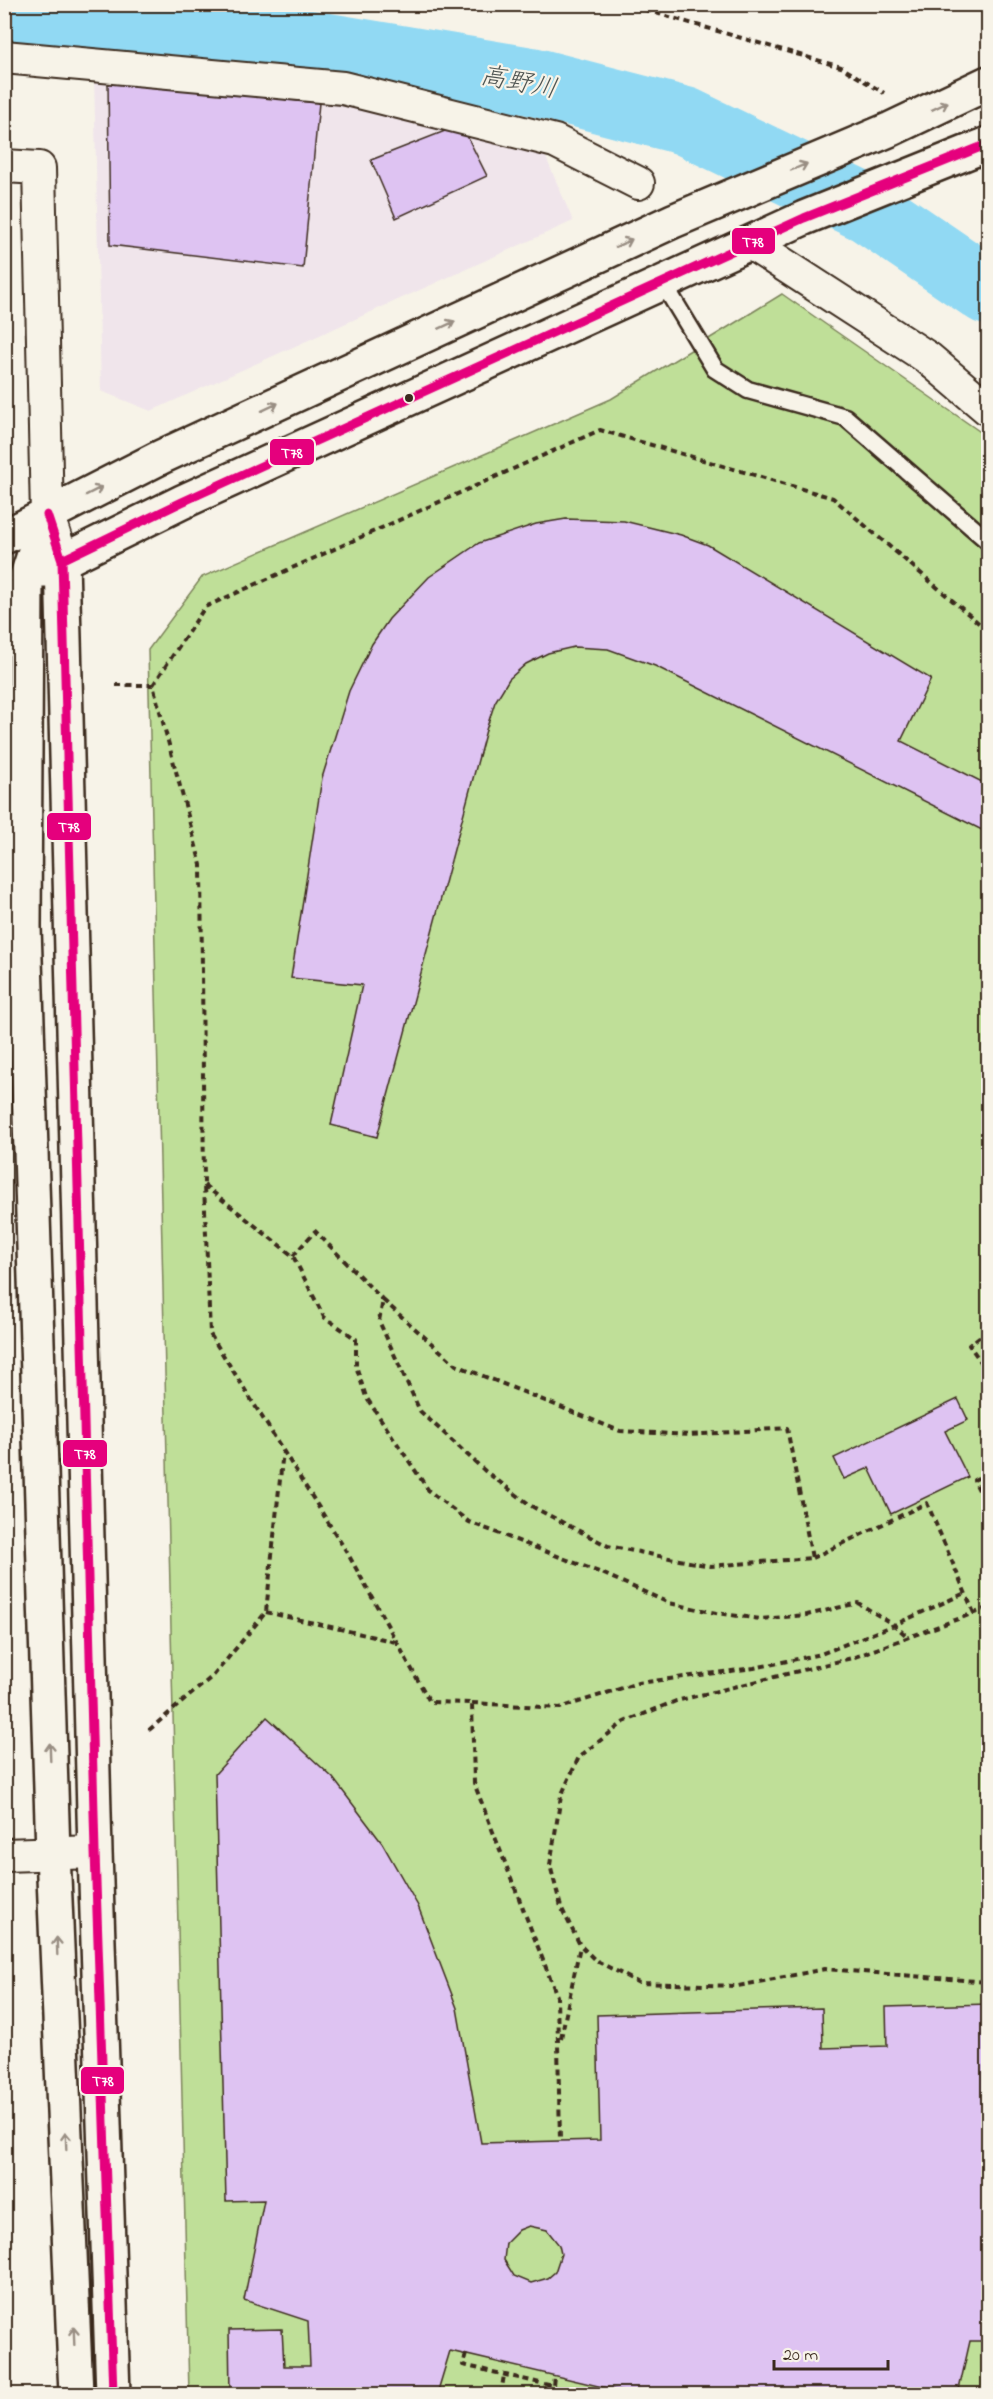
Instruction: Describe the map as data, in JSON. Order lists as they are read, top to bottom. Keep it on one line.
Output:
{"water":["高野川"],"lines":["transit line T78"],"scale_bar":"20 m"}
